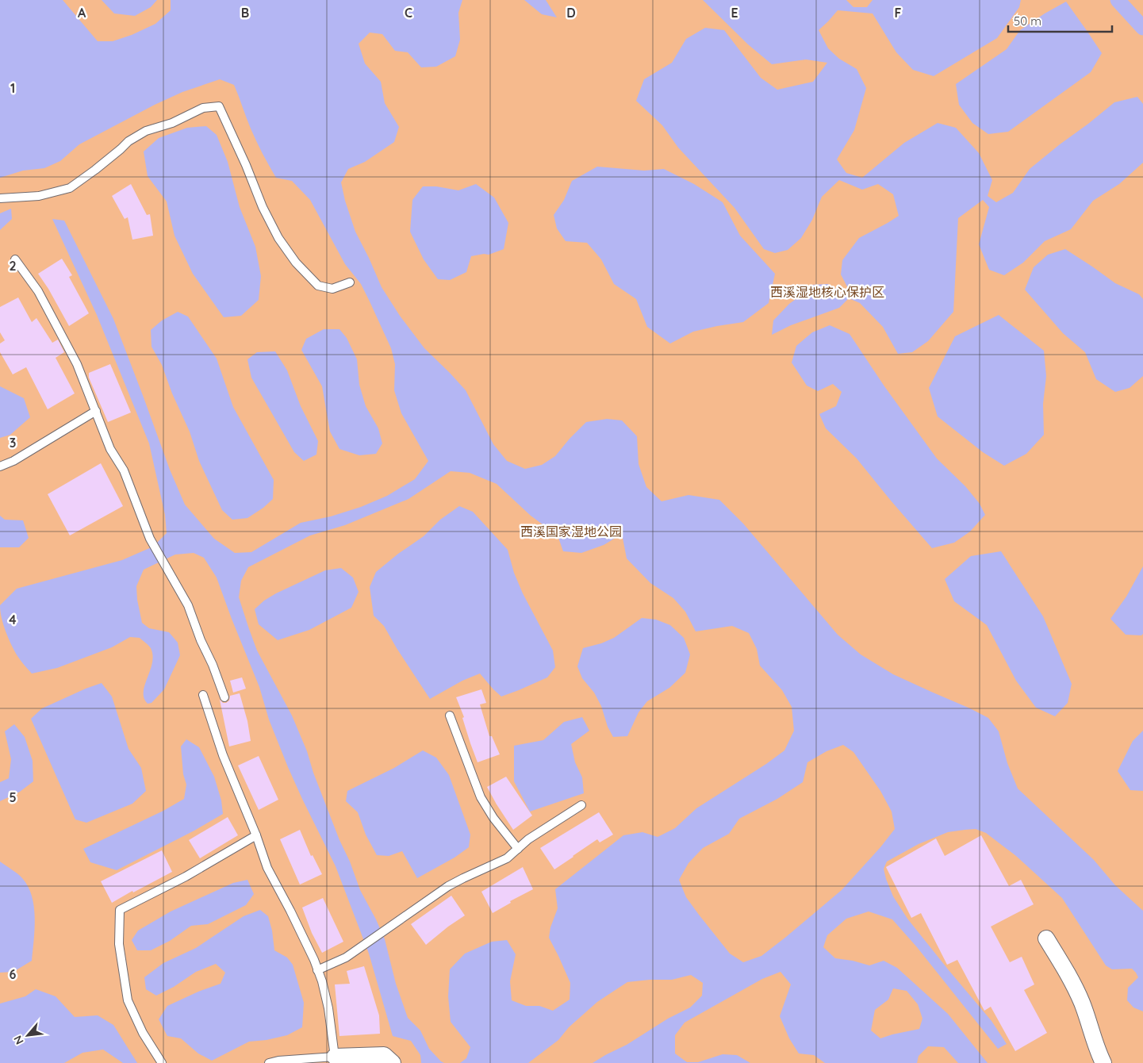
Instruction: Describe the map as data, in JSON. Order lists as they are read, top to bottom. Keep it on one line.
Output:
{"parks":["西溪湿地核心保护区","西溪国家湿地公园"],"scale_bar":"50 m","north":"bottom left","grid":{"columns":["A","B","C","D","E","F"],"rows":["1","2","3","4","5","6"]}}
